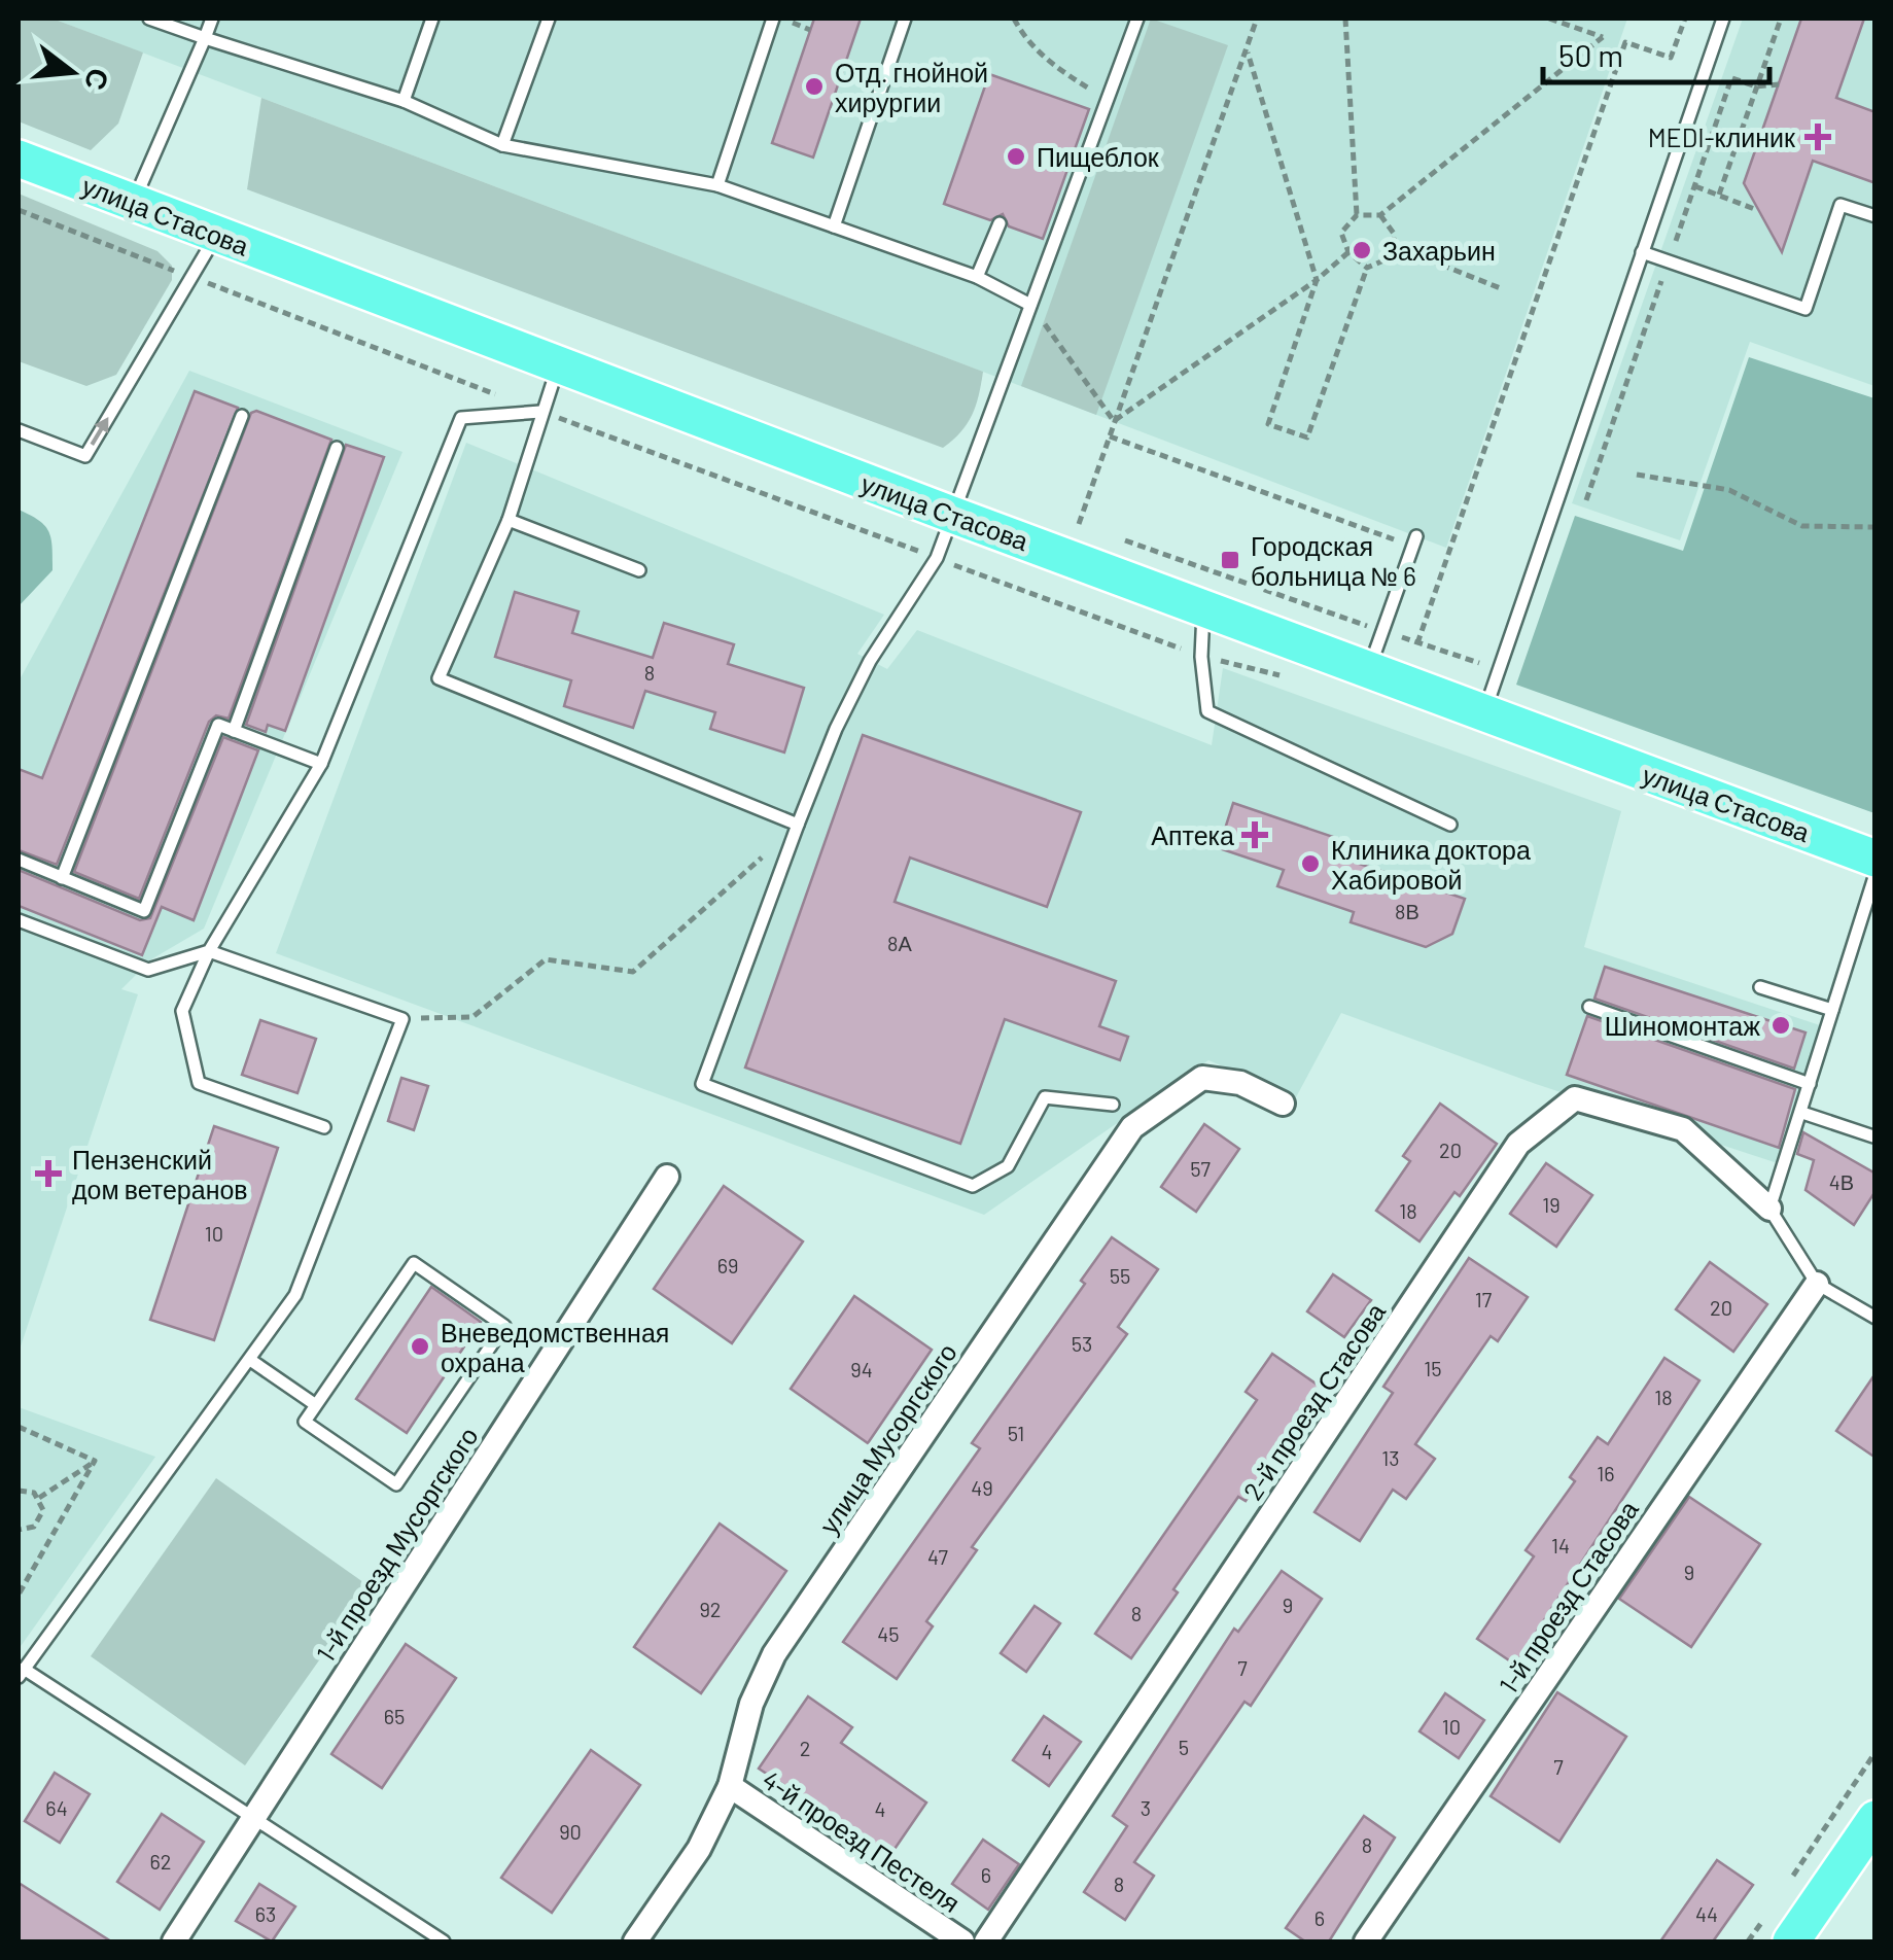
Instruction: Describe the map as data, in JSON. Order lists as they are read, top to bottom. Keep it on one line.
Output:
{"streets":{"main road":["улица Стасова"],"street":["2-й проезд Стасова","улица Мусоргского","1-й проезд Мусоргского","1-й проезд Стасова","4-й проезд Пестеля"]},"crossings":[["улица Мусоргского","4-й проезд Пестеля"]],"places":{"other":["Отд. гнойной хирургии","Пищеблок","Захарьин","Клиника доктора Хабировой","Шиномонтаж","Вневедомственная охрана"],"health":["MEDI-клиник","Аптека","Пензенский дом ветеранов"],"transit":["Городская больница № 6"]},"house_numbers":["8","8В","8А","20","57","4В","19","18","10","69","55","17","20","53","15","94","18","51","13","16","49","14","47","9","9","92","8","45","7","65","10","5","2","4","7","64","3","4","90","8","62","6","8","63","44","6"],"scale_bar":"50 m","north":"right"}
